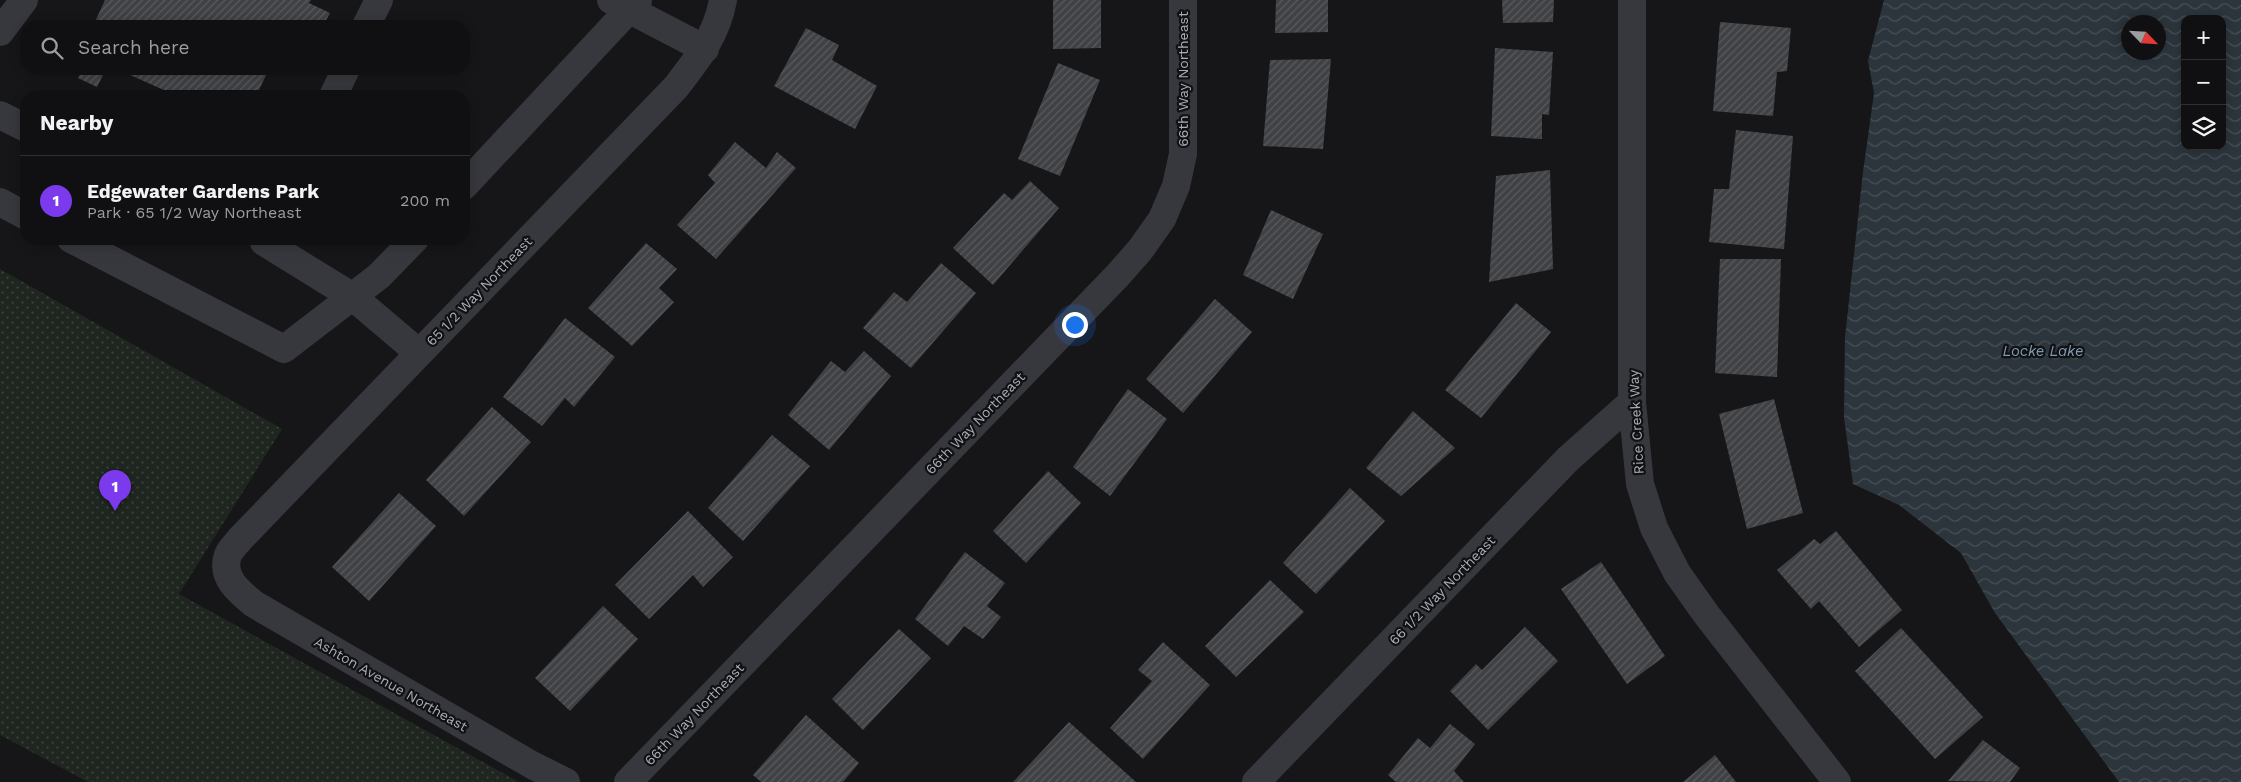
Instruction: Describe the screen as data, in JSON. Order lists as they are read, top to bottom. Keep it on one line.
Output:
{"streets":{"street":["66th Way Northeast","65 1/2 Way Northeast","Rice Creek Way","66 1/2 Way Northeast","Ashton Avenue Northeast"]},"crossings":[["65 1/2 Way Northeast","Ashton Avenue Northeast"],["Rice Creek Way","66 1/2 Way Northeast"]],"water":["Locke Lake"],"north":"bottom right","page":{"map_buttons":["+","−"],"search":"Search here","heading":"Nearby","list":[{"mark":"1","name":"Edgewater Gardens Park","note":"Park · 65 1/2 Way Northeast","value":"200 m"}],"pins":"1"}}
